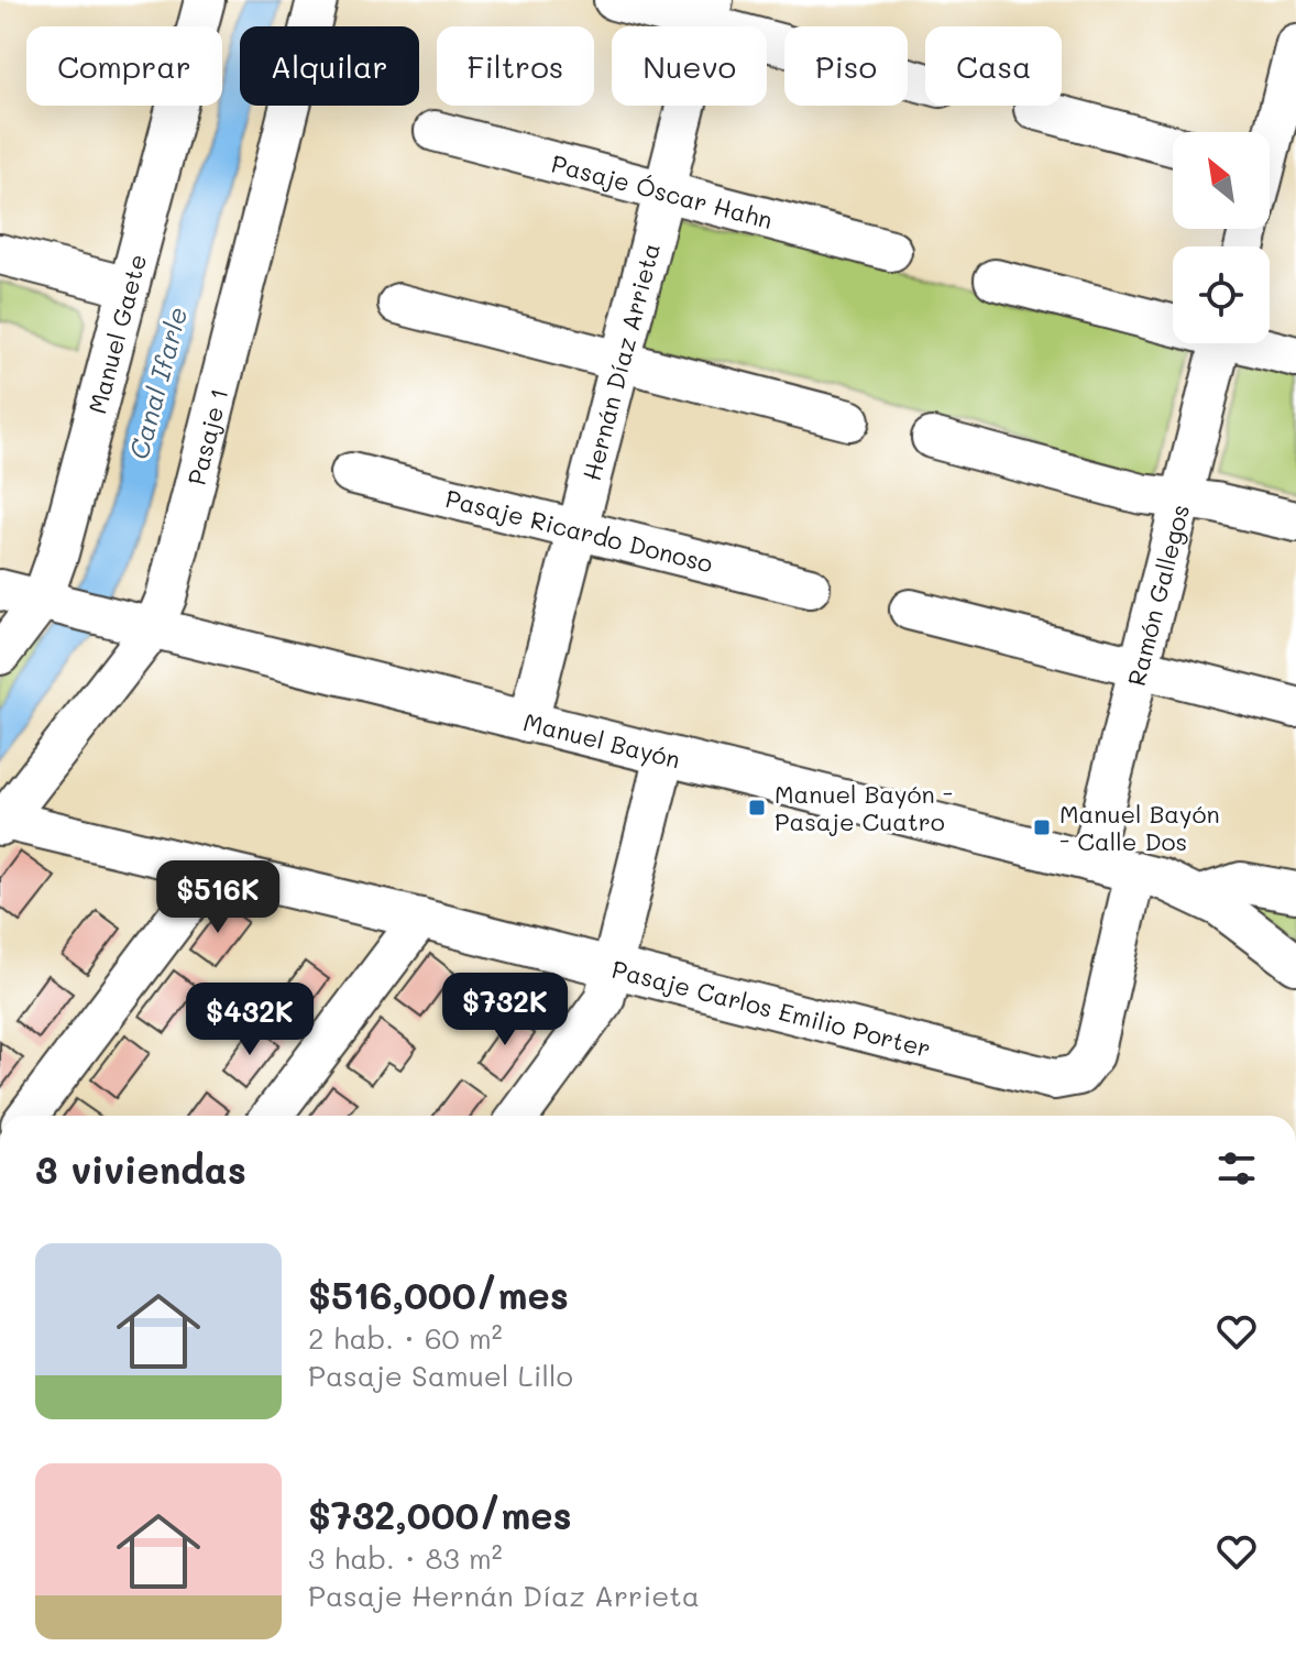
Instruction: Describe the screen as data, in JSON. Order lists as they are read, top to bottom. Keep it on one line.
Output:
{"streets":{"street":["Pasaje Óscar Hahn","Manuel Gaete","Hernán Díaz Arrieta","Pasaje 1","Pasaje Ricardo Donoso","Ramón Gallegos","Manuel Bayón","Pasaje Carlos Emilio Porter"]},"crossings":[["Pasaje Óscar Hahn","Hernán Díaz Arrieta"],["Manuel Gaete","Manuel Bayón"],["Hernán Díaz Arrieta","Pasaje Ricardo Donoso"],["Hernán Díaz Arrieta","Manuel Bayón"],["Pasaje 1","Manuel Bayón"],["Pasaje 1","Pasaje Carlos Emilio Porter"],["Ramón Gallegos","Manuel Bayón"],["Manuel Bayón","Pasaje Carlos Emilio Porter"]],"water":["Canal Ifarle"],"places":{"transit":["Manuel Bayón - Pasaje Cuatro","Manuel Bayón - Calle Dos"]},"north":"top left","page":{"chip":["Comprar","Alquilar","Filtros","Nuevo","Piso","Casa"],"price":["$516K","$732K","$432K"],"heading":"3 viviendas","list":[{"name":"$516,000/mes","note":"2 hab. · 60 m² · Pasaje Samuel Lillo"},{"name":"$732,000/mes","note":"3 hab. · 83 m² · Pasaje Hernán Díaz Arrieta"}]}}
